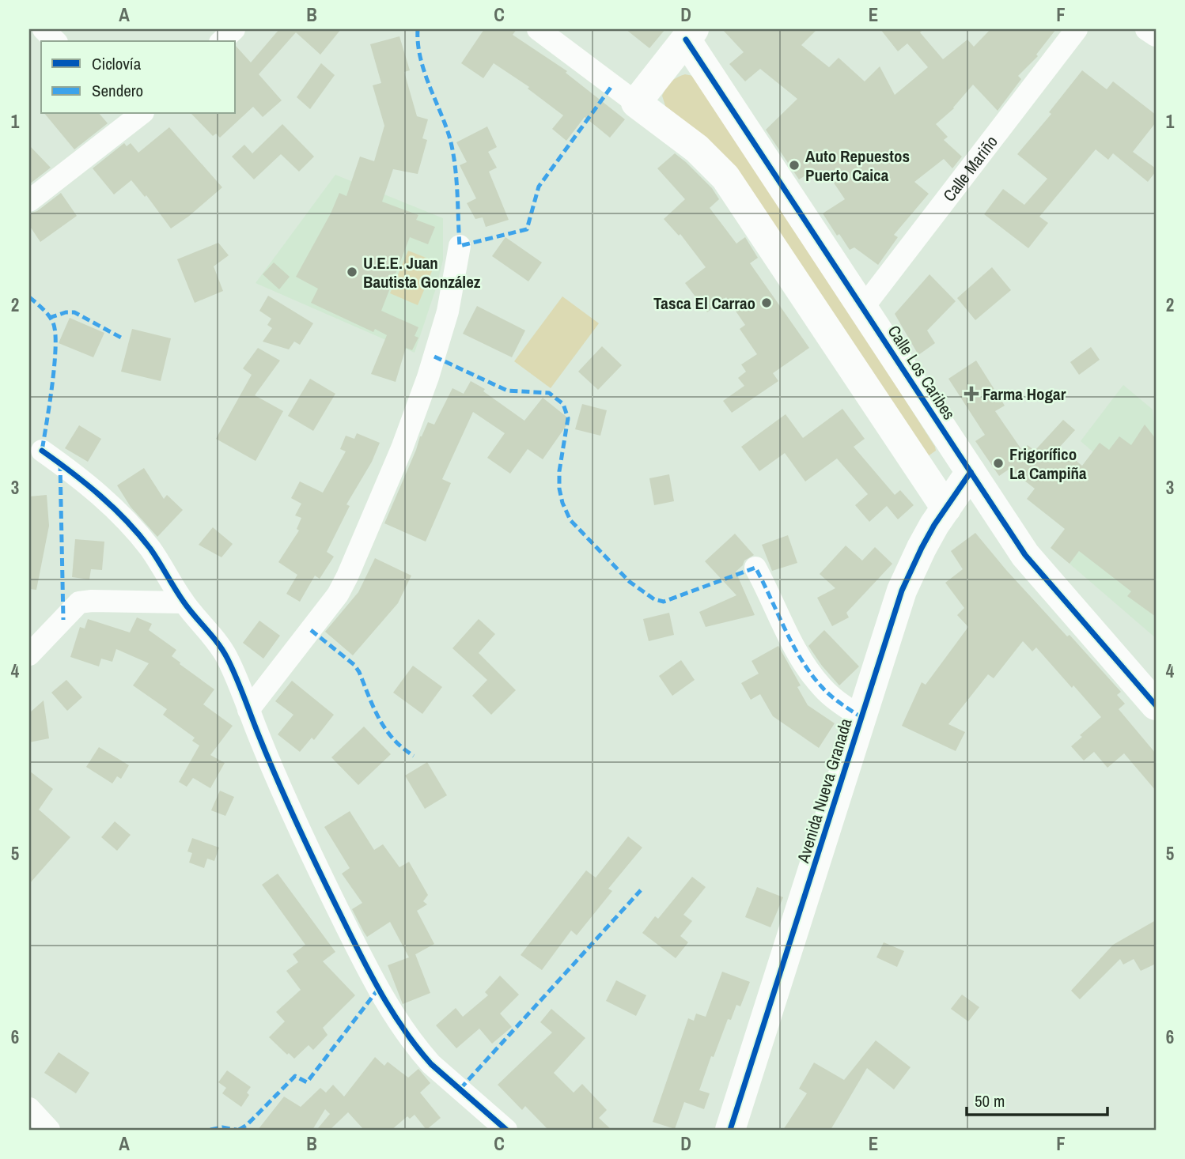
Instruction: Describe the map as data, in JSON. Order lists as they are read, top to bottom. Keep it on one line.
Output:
{"streets":{"street":["Calle Mariño","Calle Los Caribes","Avenida Nueva Granada"]},"crossings":[["Calle Mariño","Calle Los Caribes"],["Calle Los Caribes","Avenida Nueva Granada"]],"places":{"other":["Auto Repuestos Puerto Caica","U.E.E. Juan Bautista González","Tasca El Carrao","Frigorífico La Campiña"],"health":["Farma Hogar"]},"legend":["Ciclovía","Sendero"],"scale_bar":"50 m","grid":{"columns":["A","B","C","D","E","F"],"rows":["1","2","3","4","5","6"]}}
